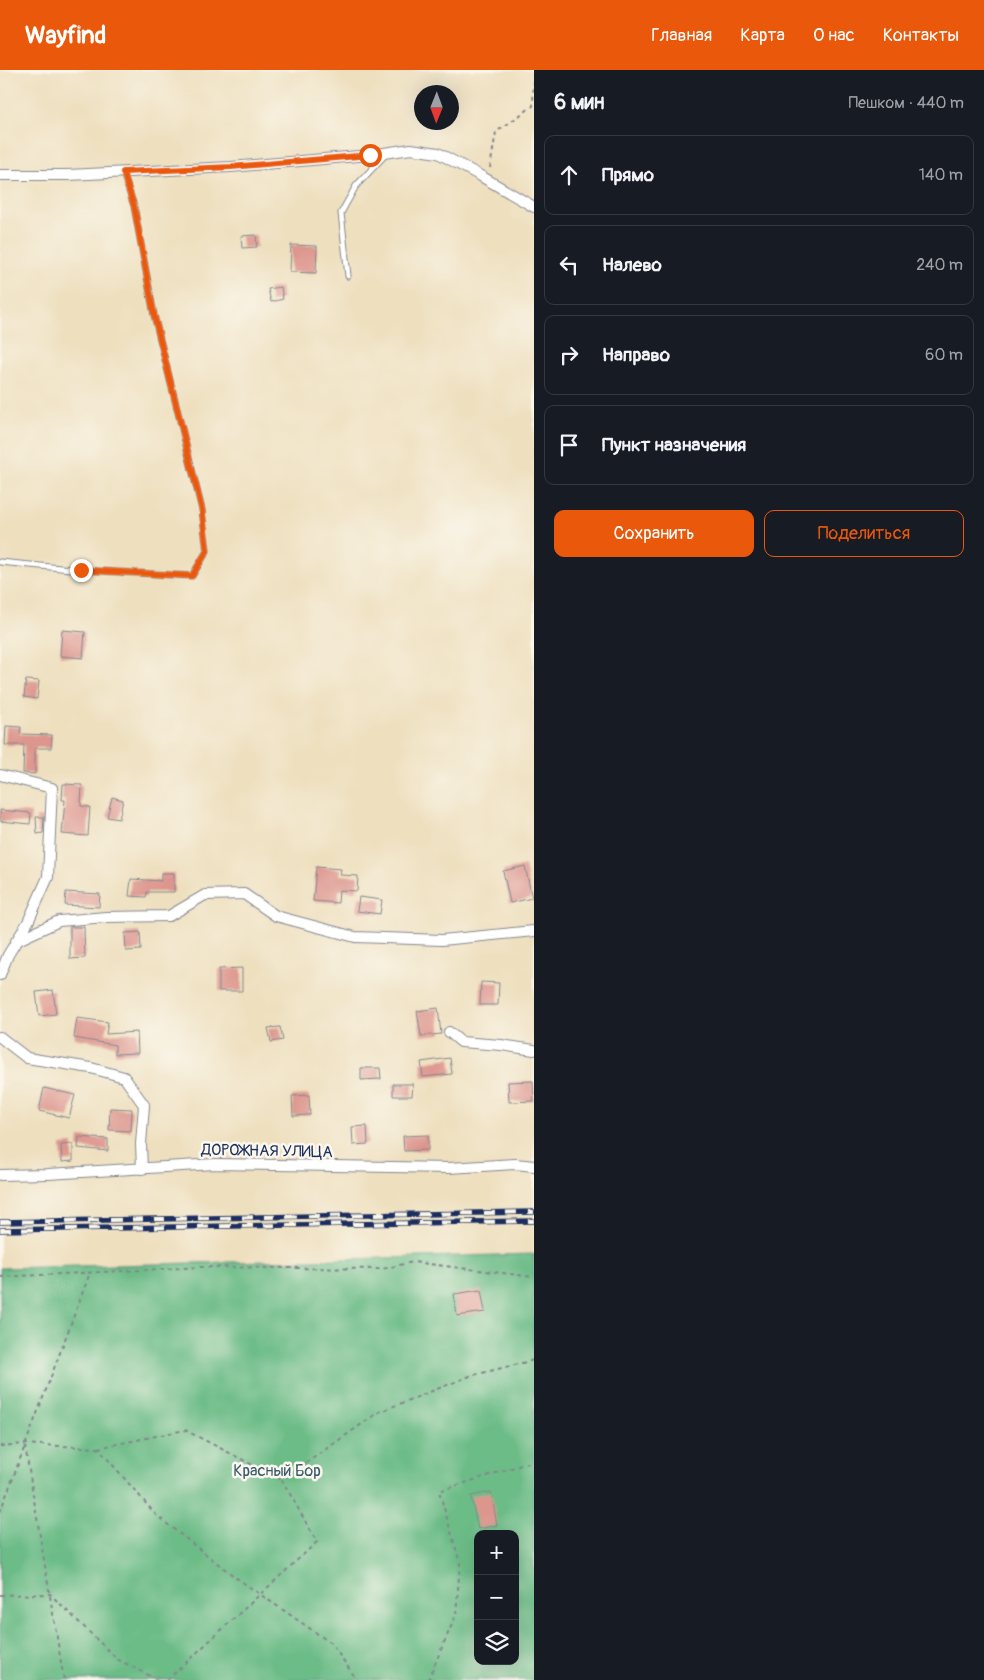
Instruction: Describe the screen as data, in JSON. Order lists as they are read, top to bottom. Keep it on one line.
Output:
{"streets":{"street":["ДОРОЖНАЯ УЛИЦА"]},"parks":["Красный Бор"],"north":"bottom","page":{"header":"Wayfind","nav":["Главная","Карта","О нас","Контакты"],"heading":["6 мин","Пешком · 440 m"],"list":[["Прямо","140 m"],["Налево","240 m"],["Направо","60 m"],"Пункт назначения"],"buttons":["Сохранить","Поделиться"],"map_buttons":["+","−"]}}
